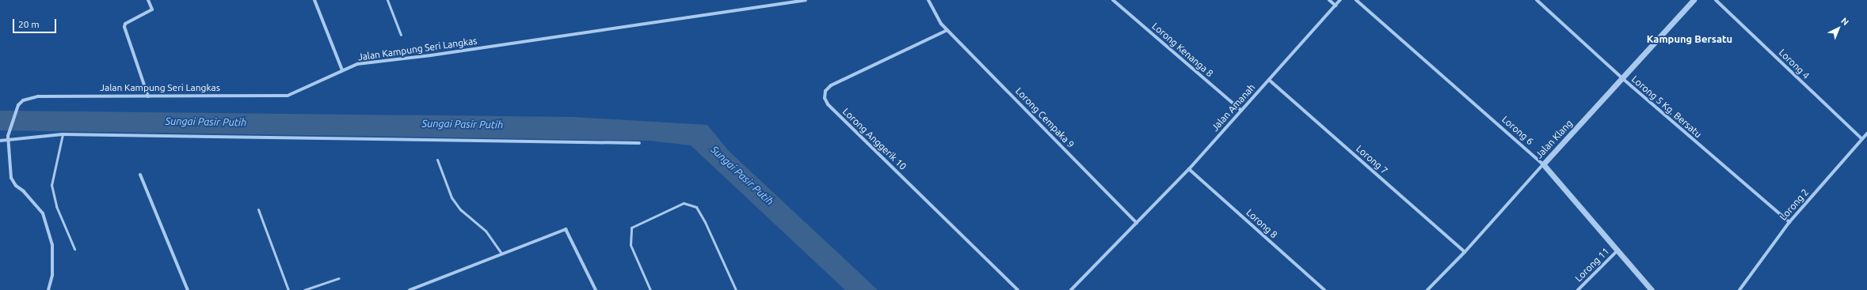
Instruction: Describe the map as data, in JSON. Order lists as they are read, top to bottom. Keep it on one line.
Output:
{"streets":{"street":["Jalan Kampung Seri Langkas","Lorong Kenanga 8","Lorong 4","Lorong 5 Kg. Bersatu","Jalan Amanah","Lorong Cempaka 9","Lorong 6","Lorong Anggerik 10","Jalan Klang","Lorong 7","Lorong 2","Lorong 8","Lorong 11"]},"crossings":[["Lorong Kenanga 8","Jalan Amanah"],["Lorong 4","Lorong 2"],["Lorong 5 Kg. Bersatu","Jalan Klang"],["Lorong 5 Kg. Bersatu","Lorong 2"],["Jalan Amanah","Lorong Cempaka 9"],["Jalan Amanah","Lorong 7"],["Jalan Amanah","Lorong 8"],["Lorong Cempaka 9","Lorong Anggerik 10"],["Lorong 6","Jalan Klang"],["Lorong 6","Lorong 11"],["Jalan Klang","Lorong 7"]],"districts":["Kampung Bersatu"],"water":["Sungai Pasir Putih"],"scale_bar":"20 m","north":"top right"}
